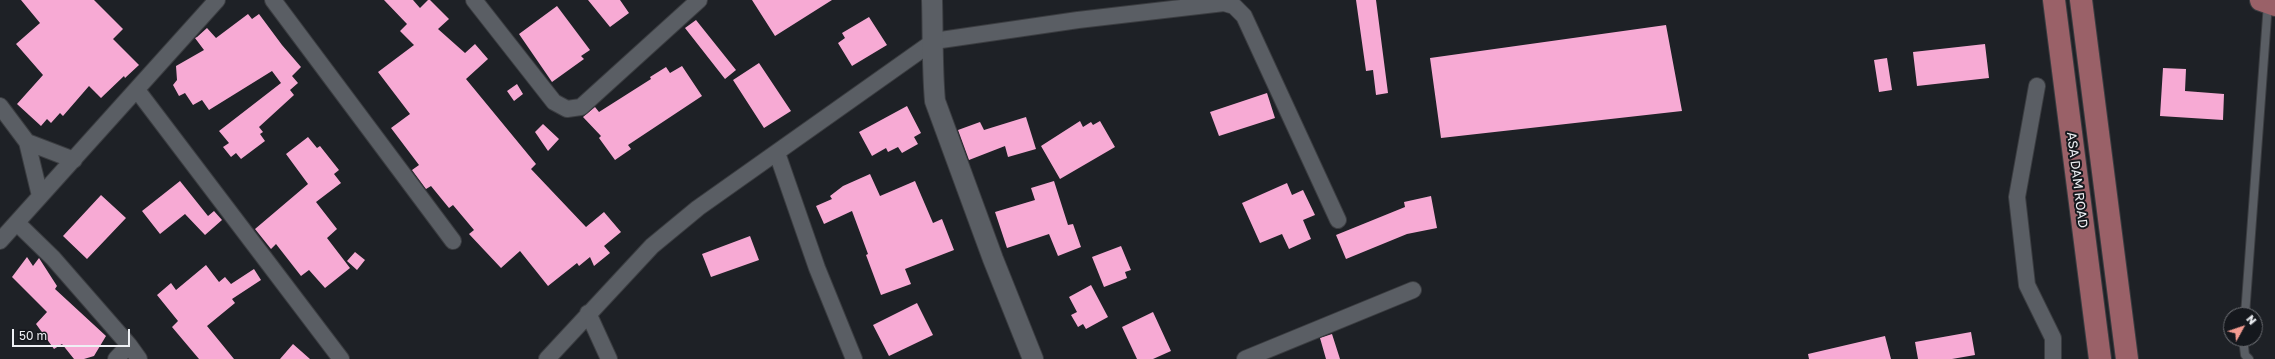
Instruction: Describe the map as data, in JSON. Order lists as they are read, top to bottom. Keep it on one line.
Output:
{"streets":{"main road":["ASA DAM ROAD"]},"scale_bar":"50 m","north":"top right"}
